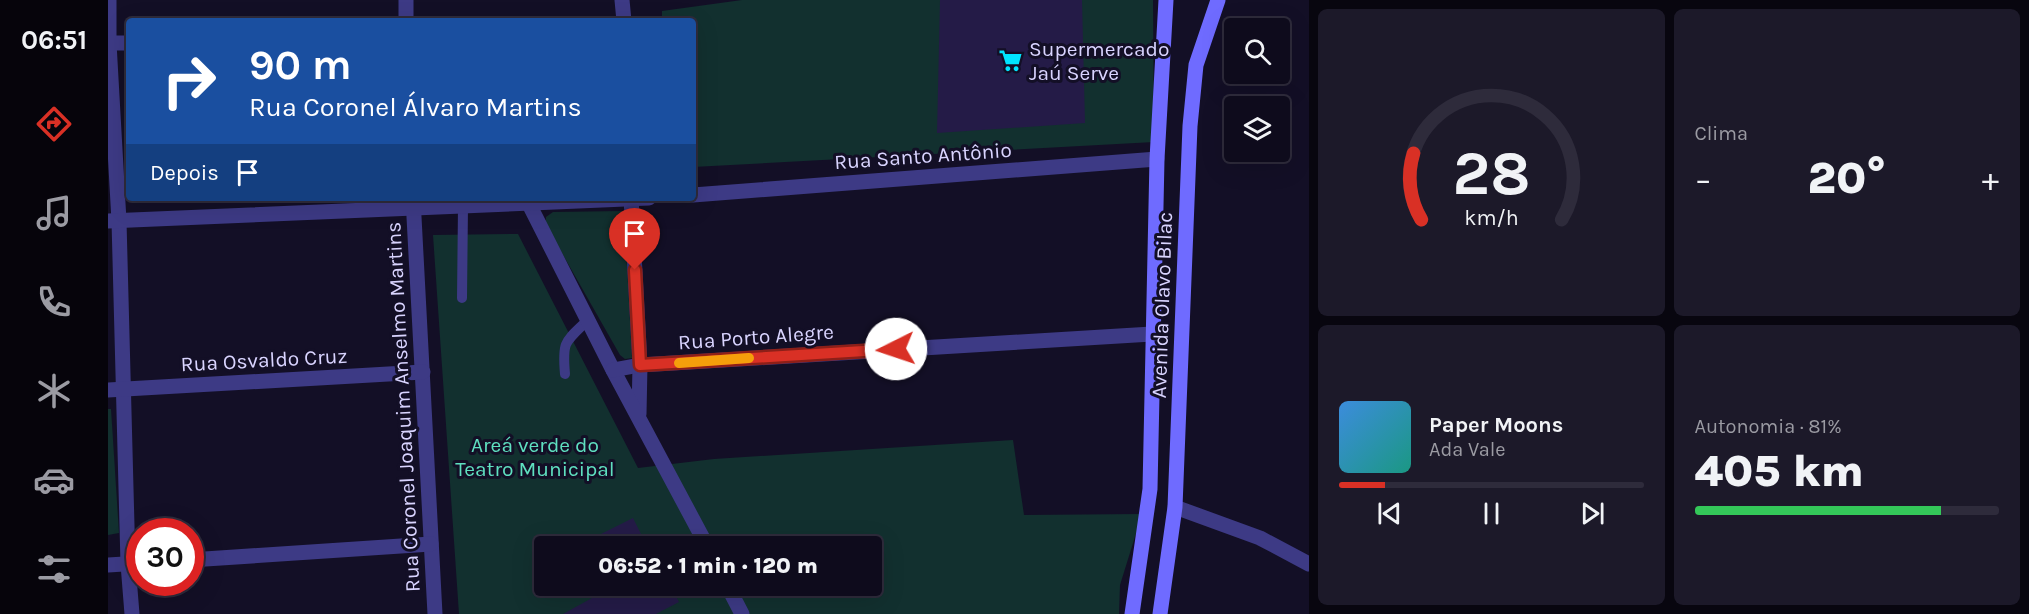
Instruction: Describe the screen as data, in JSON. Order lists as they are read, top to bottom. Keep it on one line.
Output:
{"streets":{"main road":["Avenida Olavo Bilac"],"street":["Rua Santo Antônio","Rua Porto Alegre","Rua Osvaldo Cruz","Rua Coronel Joaquim Anselmo Martins"]},"crossings":[["Rua Santo Antônio","Avenida Olavo Bilac"],["Avenida Olavo Bilac","Rua Porto Alegre"],["Rua Osvaldo Cruz","Rua Coronel Joaquim Anselmo Martins"]],"parks":["Areá verde do Teatro Municipal"],"places":{"supermarket":["Supermercado Jaú Serve"]},"page":{"tabs":"06:51","tile":["Clima",["Autonomia · 81%","405 km"]],"turn":["90 m","Rua Coronel Álvaro Martins"],"then":"Depois","heat":["−","20°","+"],"song":["Paper Moons","Ada Vale"],"limit":"30","trip":"06:52 · 1 min · 120 m","gauge":["28","km/h"]}}
